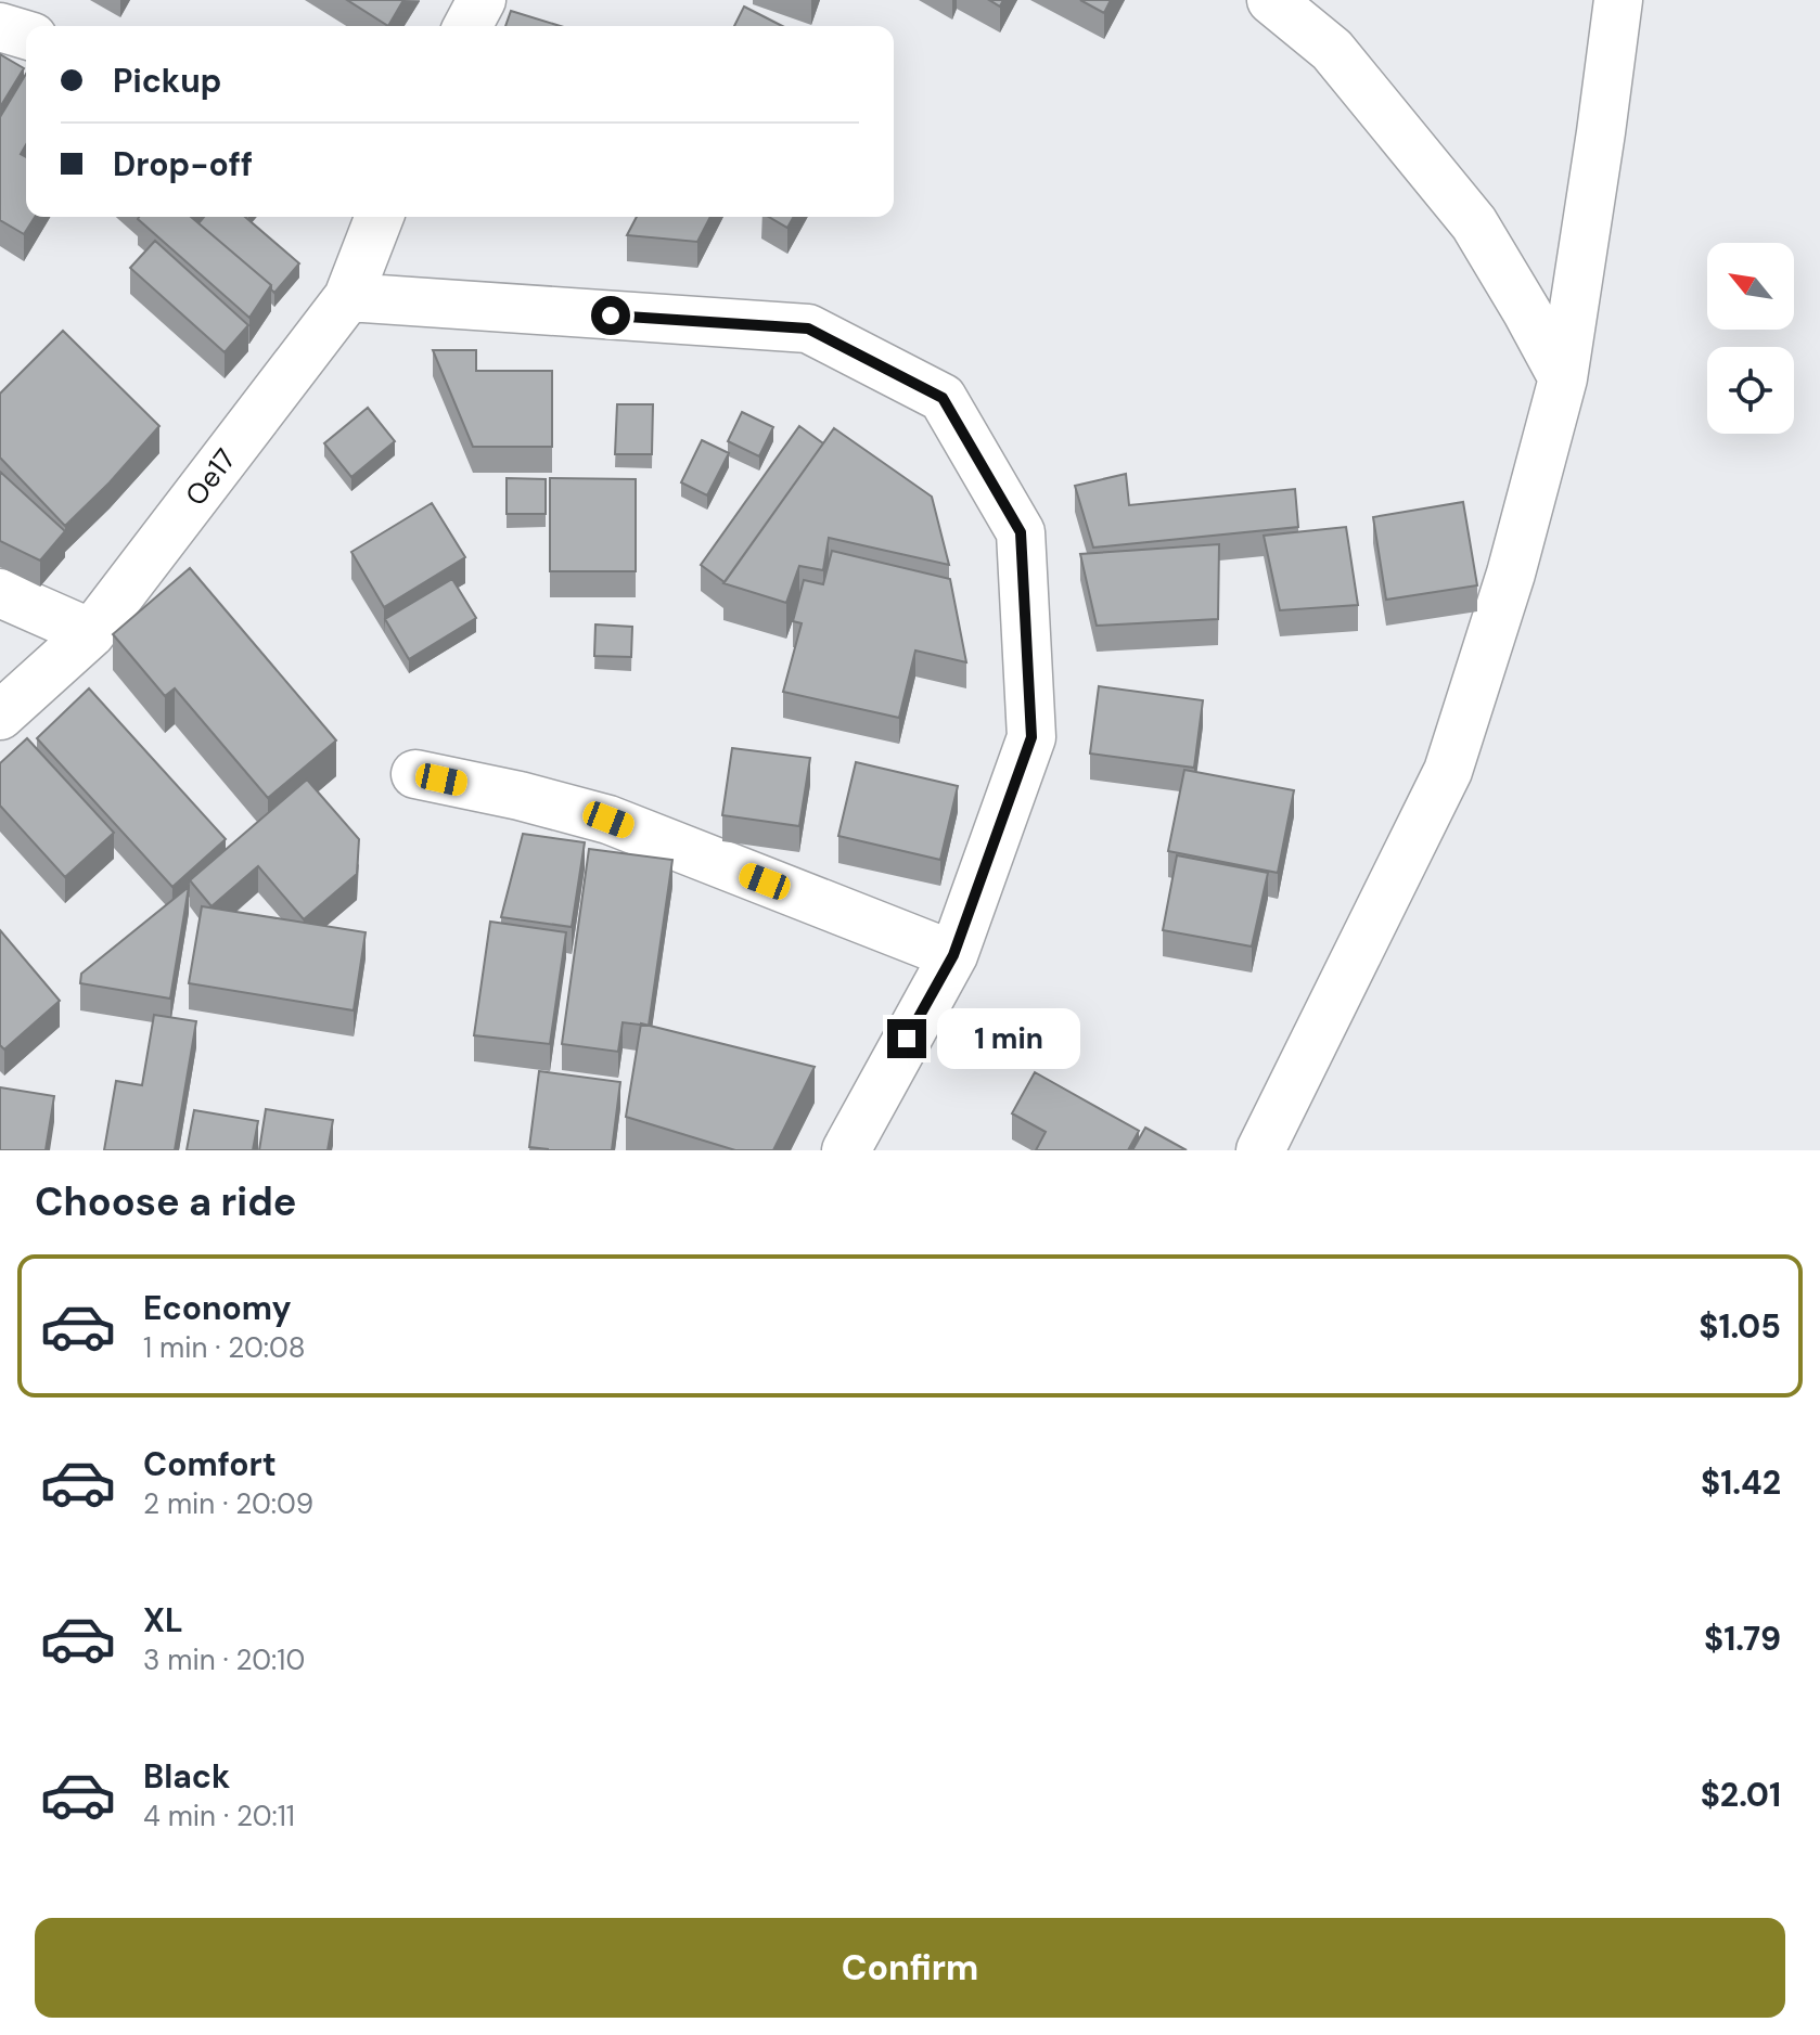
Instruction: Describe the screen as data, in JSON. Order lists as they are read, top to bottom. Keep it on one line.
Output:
{"streets":{"street":["Oe17"]},"north":"top left","page":{"banner":["Pickup","Drop-off"],"bubble":"1 min","heading":"Choose a ride","list":[{"name":"Economy","note":"1 min · 20:08","value":"$1.05"},{"name":"Comfort","note":"2 min · 20:09","value":"$1.42"},{"name":"XL","note":"3 min · 20:10","value":"$1.79"},{"name":"Black","note":"4 min · 20:11","value":"$2.01"}],"buttons":"Confirm"}}
